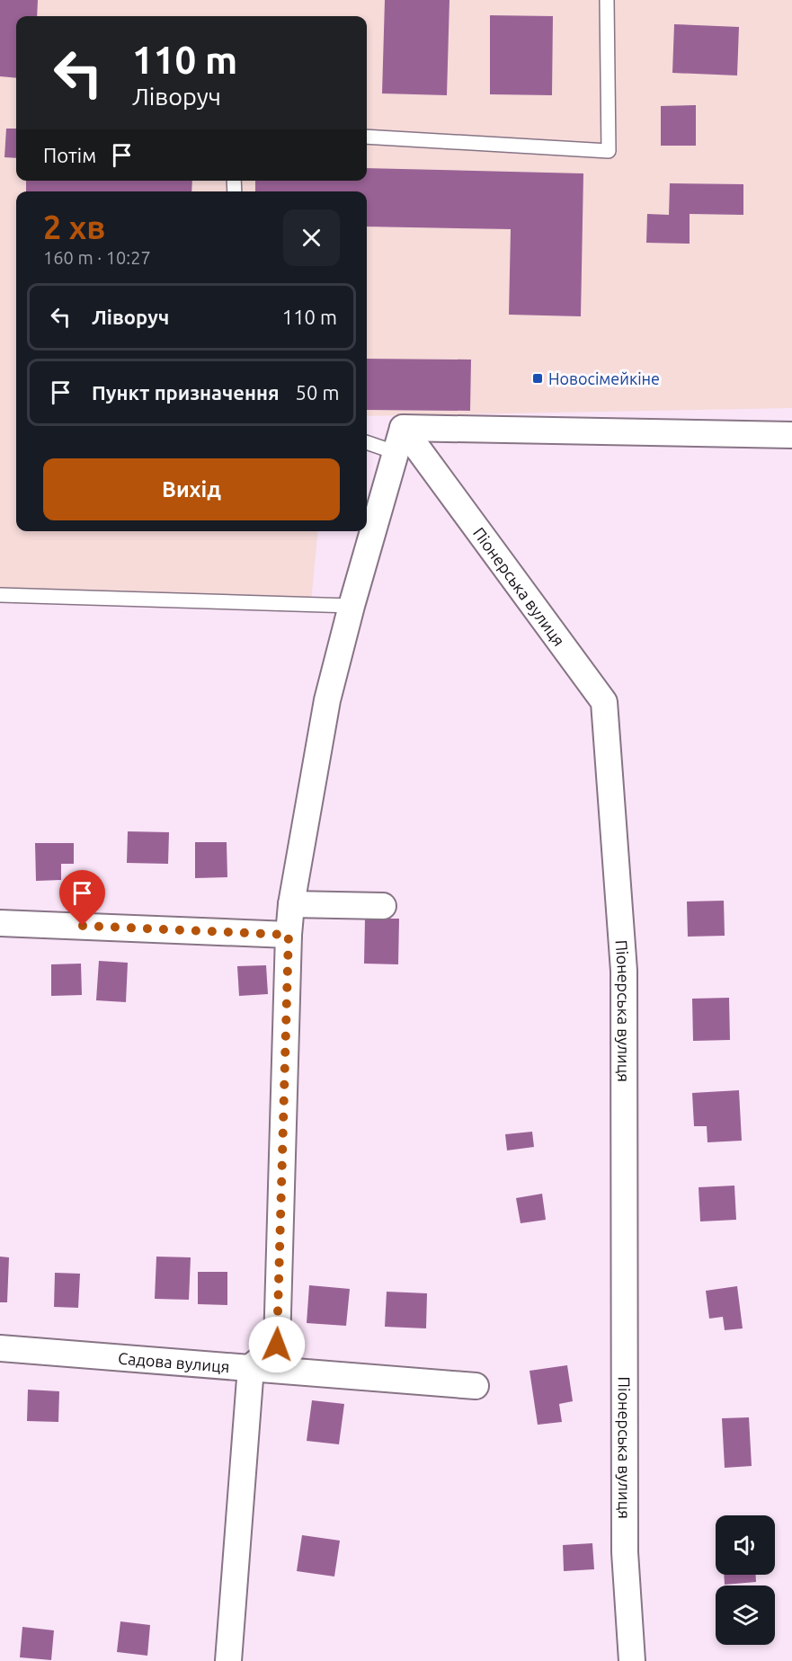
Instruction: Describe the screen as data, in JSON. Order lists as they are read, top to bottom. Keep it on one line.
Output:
{"streets":{"street":["Піонерська вулиця","Садова вулиця"]},"places":{"transit":["Новосімейкіне"]},"page":{"turn":["110 m","Ліворуч"],"then":"Потім","heading":["2 хв","160 m · 10:27"],"list":[{"name":"Ліворуч","value":"110 m"},{"name":"Пункт призначення","value":"50 m"}],"buttons":"Вихід"}}
